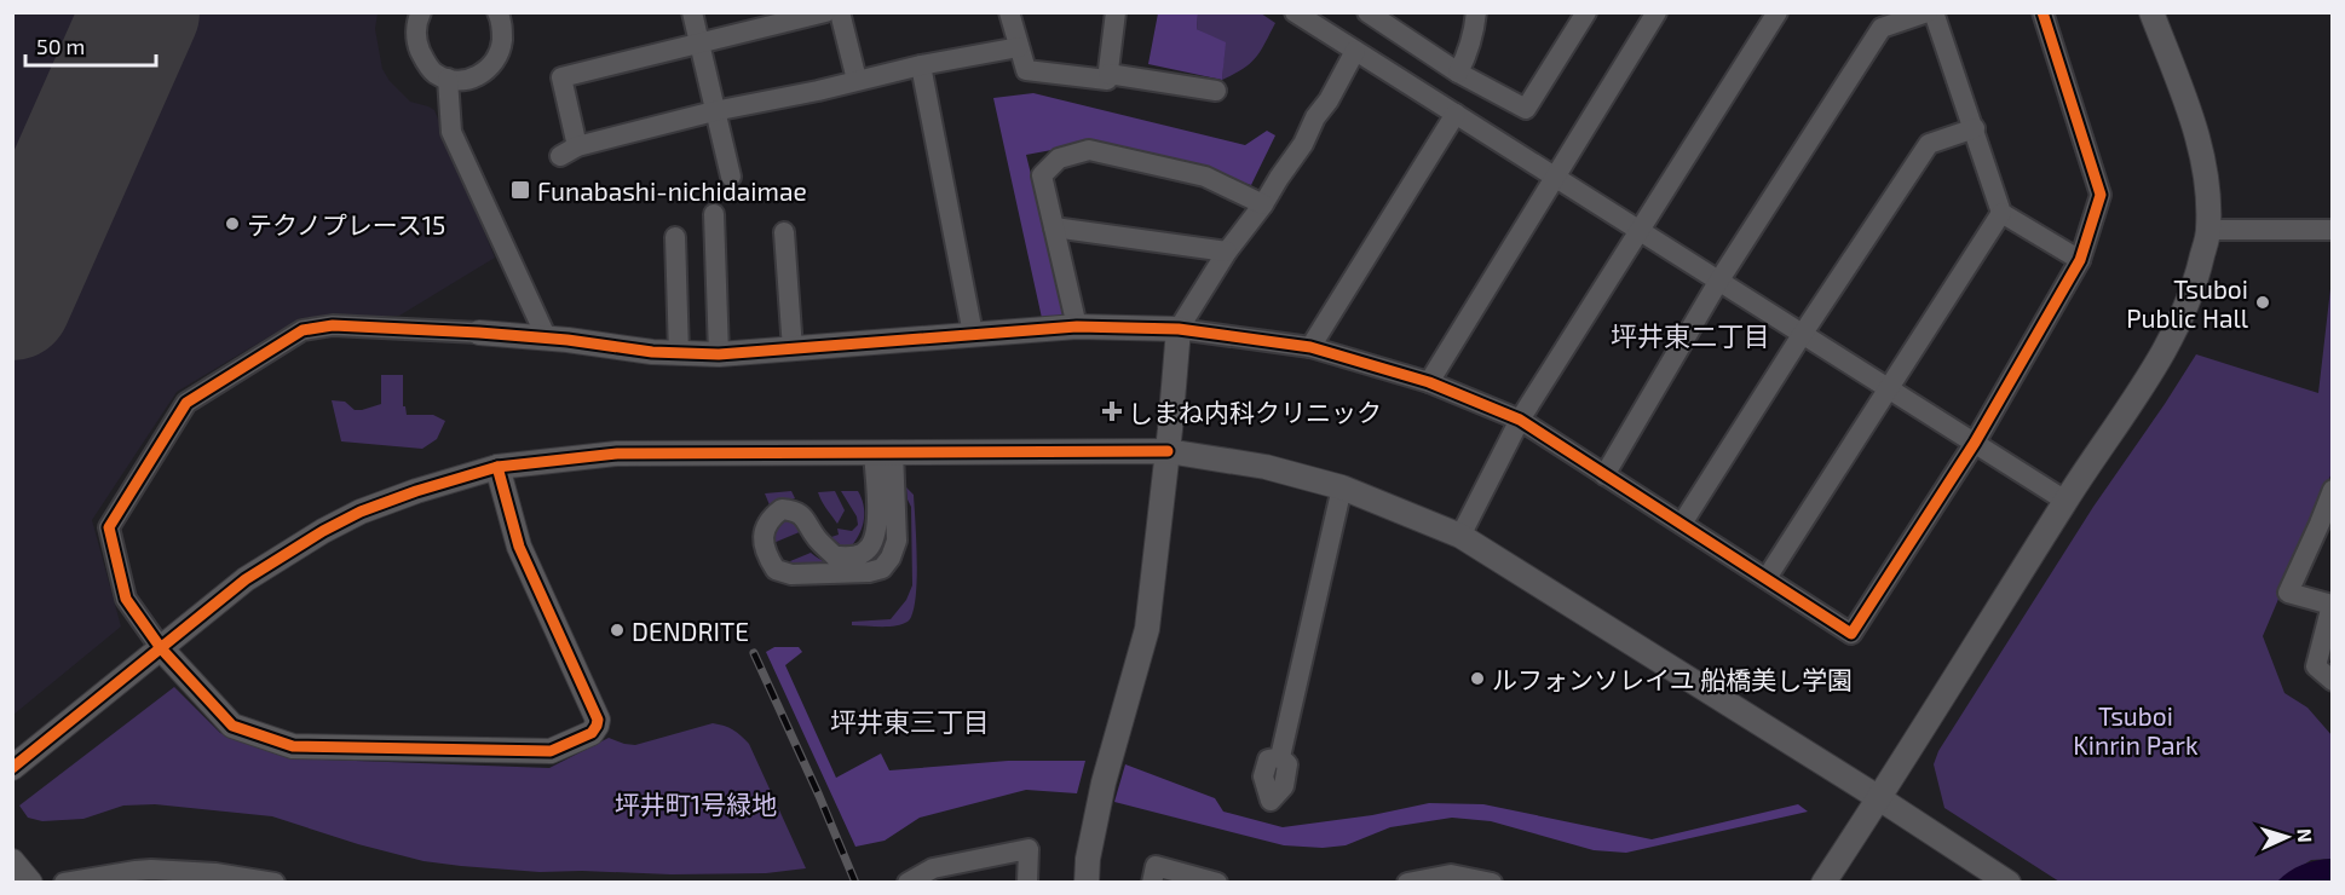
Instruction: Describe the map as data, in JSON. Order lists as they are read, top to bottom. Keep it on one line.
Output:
{"districts":["坪井東二丁目","坪井東三丁目"],"parks":["Tsuboi Kinrin Park","坪井町1号緑地"],"places":{"transit":["Funabashi-nichidaimae"],"other":["テクノプレース15","Tsuboi Public Hall","DENDRITE","ルフォンソレイユ 船橋美し学園"],"health":["しまね内科クリニック"]},"scale_bar":"50 m","north":"right"}
